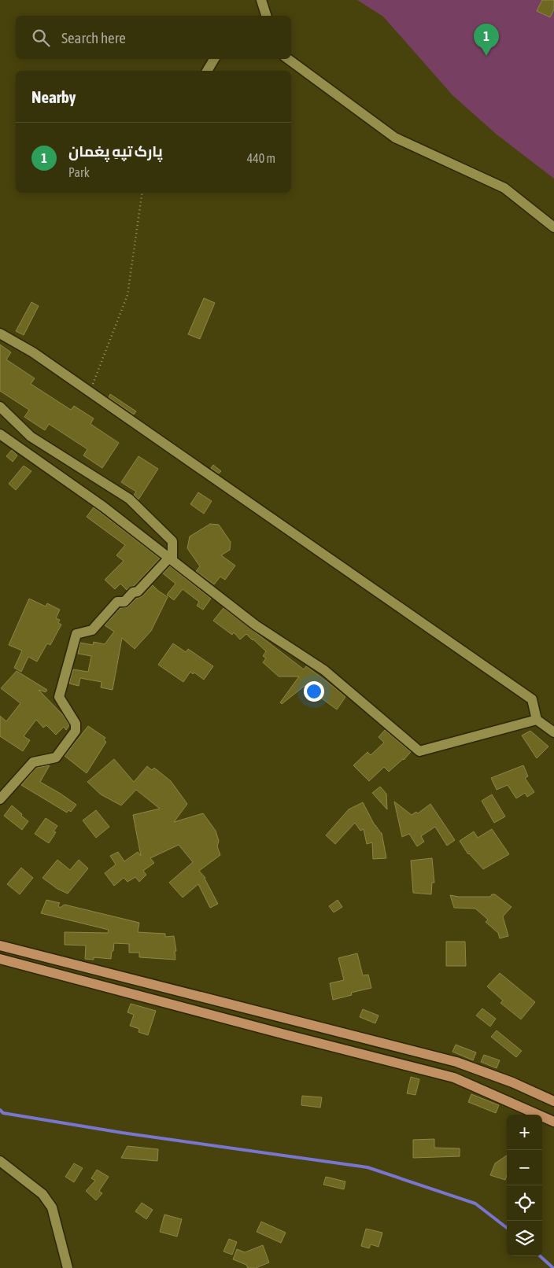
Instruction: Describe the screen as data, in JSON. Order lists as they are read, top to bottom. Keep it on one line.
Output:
{"page":{"search":"Search here","pins":"1","heading":"Nearby","list":[{"mark":"1","name":"پارک تپهِ پغمان","note":"Park","value":"440 m"}],"map_buttons":["+","−"]}}
